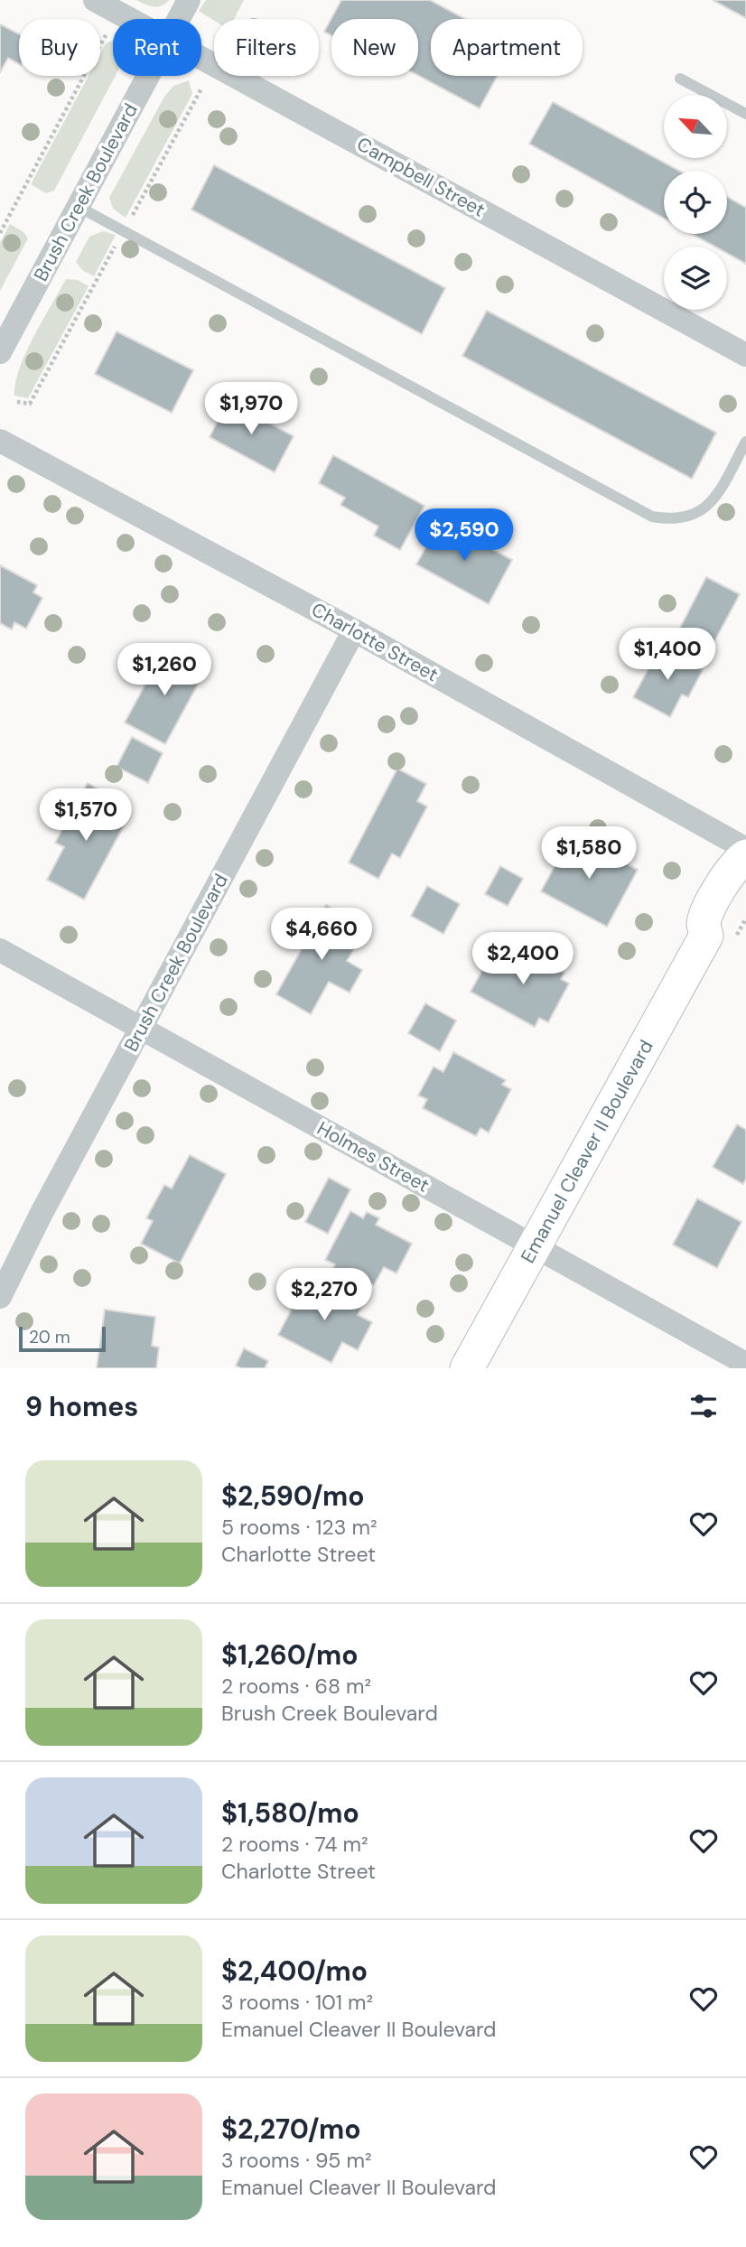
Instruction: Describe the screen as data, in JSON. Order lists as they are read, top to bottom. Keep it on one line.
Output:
{"streets":{"main road":["Emanuel Cleaver II Boulevard"],"street":["Campbell Street","Brush Creek Boulevard","Charlotte Street","Holmes Street"]},"crossings":[["Brush Creek Boulevard","Charlotte Street"],["Brush Creek Boulevard","Holmes Street"],["Emanuel Cleaver II Boulevard","Holmes Street"]],"scale_bar":"20 m","north":"top left","page":{"chip":["Buy","Rent","Filters","New","Apartment"],"price":["$1,970","$2,590","$1,400","$1,260","$1,570","$1,580","$4,660","$2,400","$2,270"],"scale":"20 m","heading":"9 homes","list":[{"name":"$2,590/mo","note":"5 rooms · 123 m² · Charlotte Street"},{"name":"$1,260/mo","note":"2 rooms · 68 m² · Brush Creek Boulevard"},{"name":"$1,580/mo","note":"2 rooms · 74 m² · Charlotte Street"},{"name":"$2,400/mo","note":"3 rooms · 101 m² · Emanuel Cleaver II Boulevard"},{"name":"$2,270/mo","note":"3 rooms · 95 m² · Emanuel Cleaver II Boulevard"}]}}
